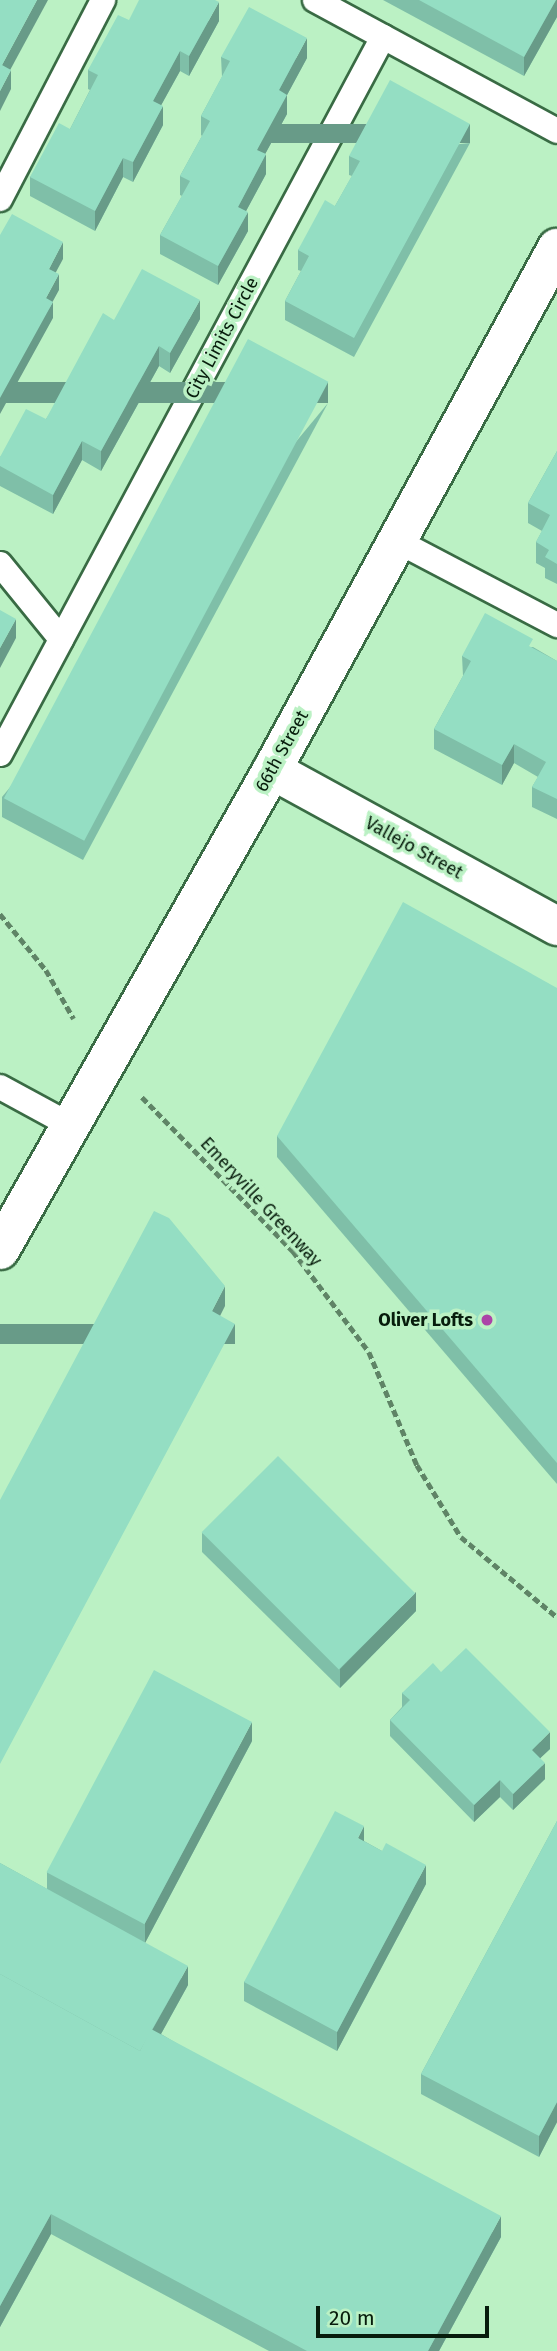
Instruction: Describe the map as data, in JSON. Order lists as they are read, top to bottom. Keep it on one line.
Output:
{"streets":{"street":["66th Street","Vallejo Street"],"lane":["City Limits Circle"],"path":["Emeryville Greenway"]},"crossings":[["66th Street","Vallejo Street"],["66th Street","Emeryville Greenway"]],"places":["Oliver Lofts"],"scale_bar":"20 m"}
